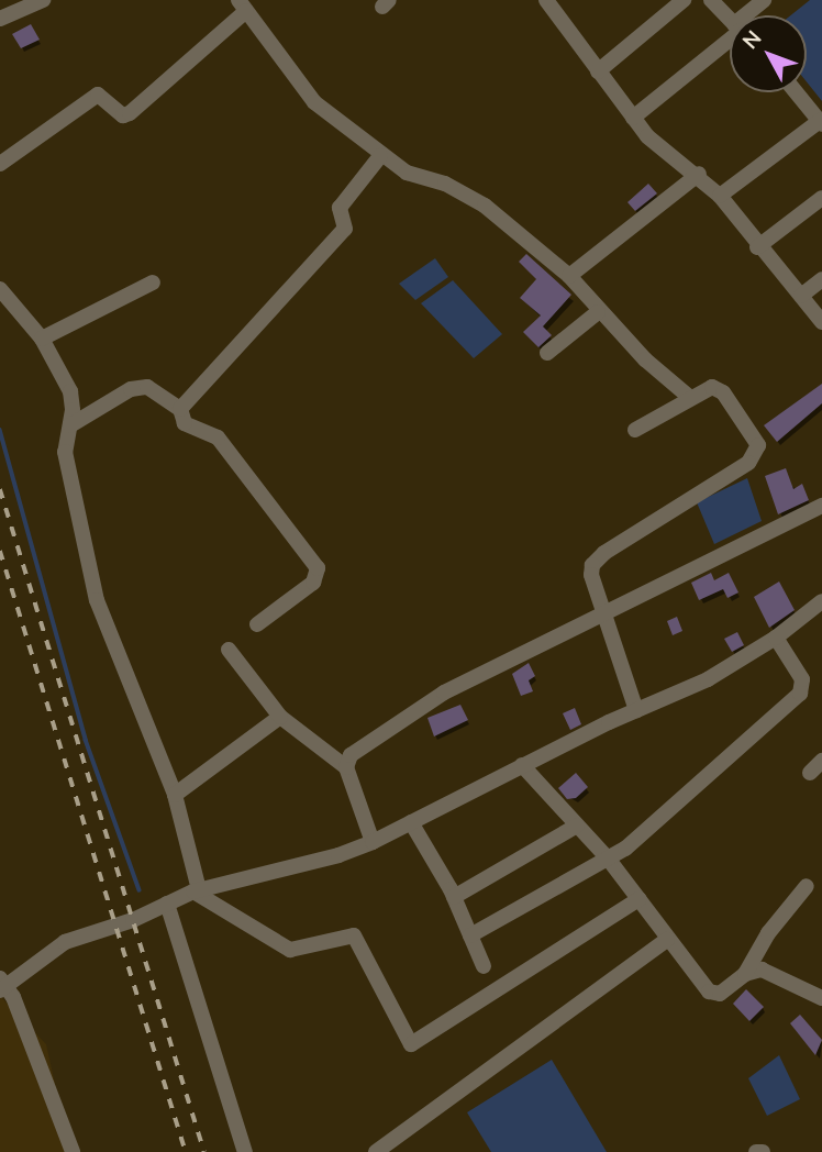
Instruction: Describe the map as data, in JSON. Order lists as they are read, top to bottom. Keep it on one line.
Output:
{"north":"top left"}
